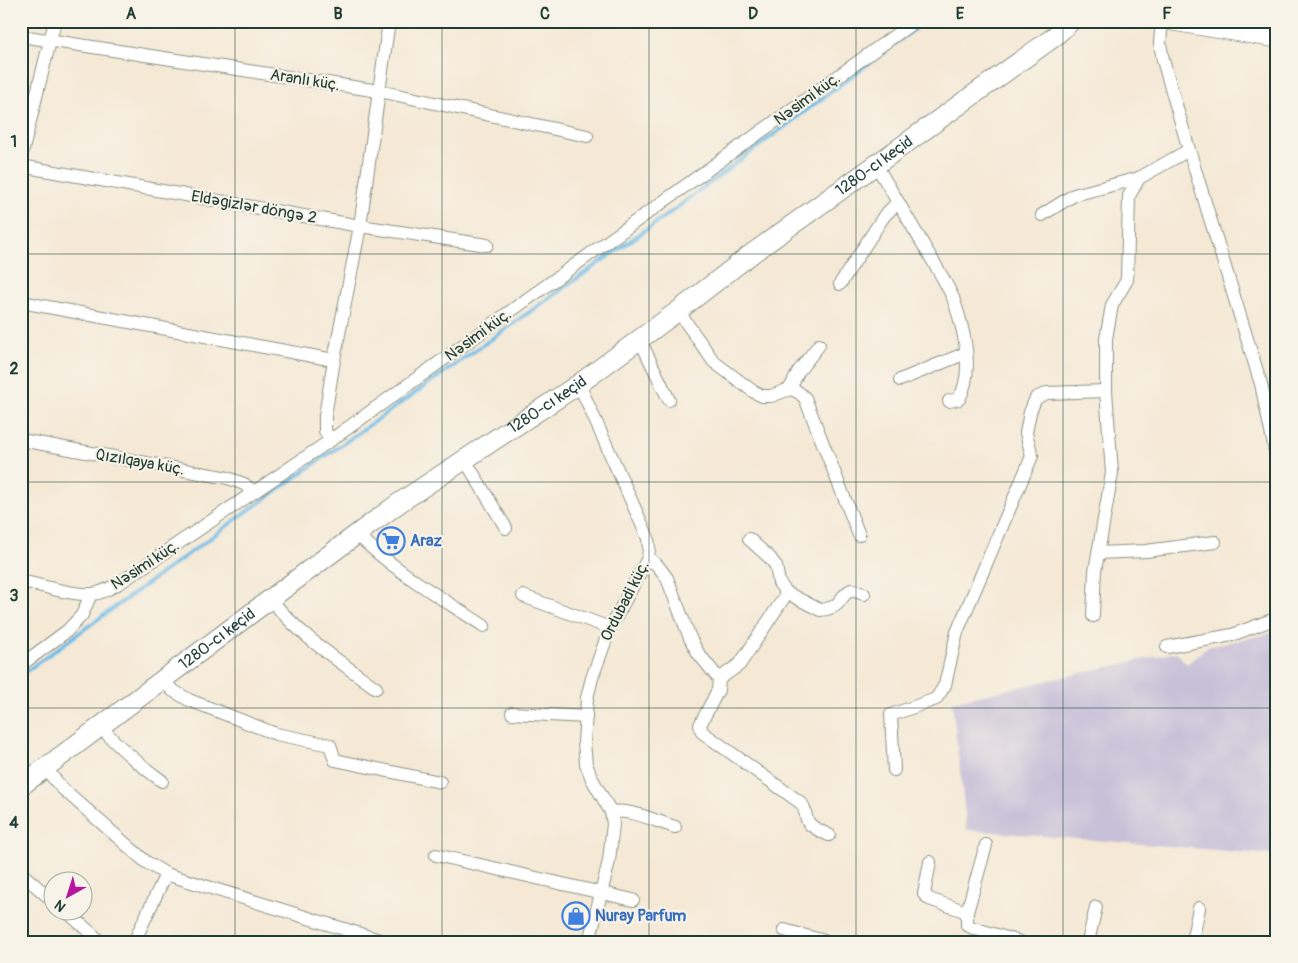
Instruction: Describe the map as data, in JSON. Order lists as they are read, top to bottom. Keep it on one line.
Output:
{"streets":{"street":["Aranlı küç.","Nəsimi küç.","1280-cı keçid","Eldəgizlər döngə 2","Qızılqaya küç.","Ordubadi küç."]},"crossings":[["Nəsimi küç.","Qızılqaya küç."],["1280-cı keçid","Ordubadi küç."]],"places":{"supermarket":["Araz"],"shop":["Nuray Parfum"]},"north":"bottom left","grid":{"columns":["A","B","C","D","E","F"],"rows":["1","2","3","4"]}}
